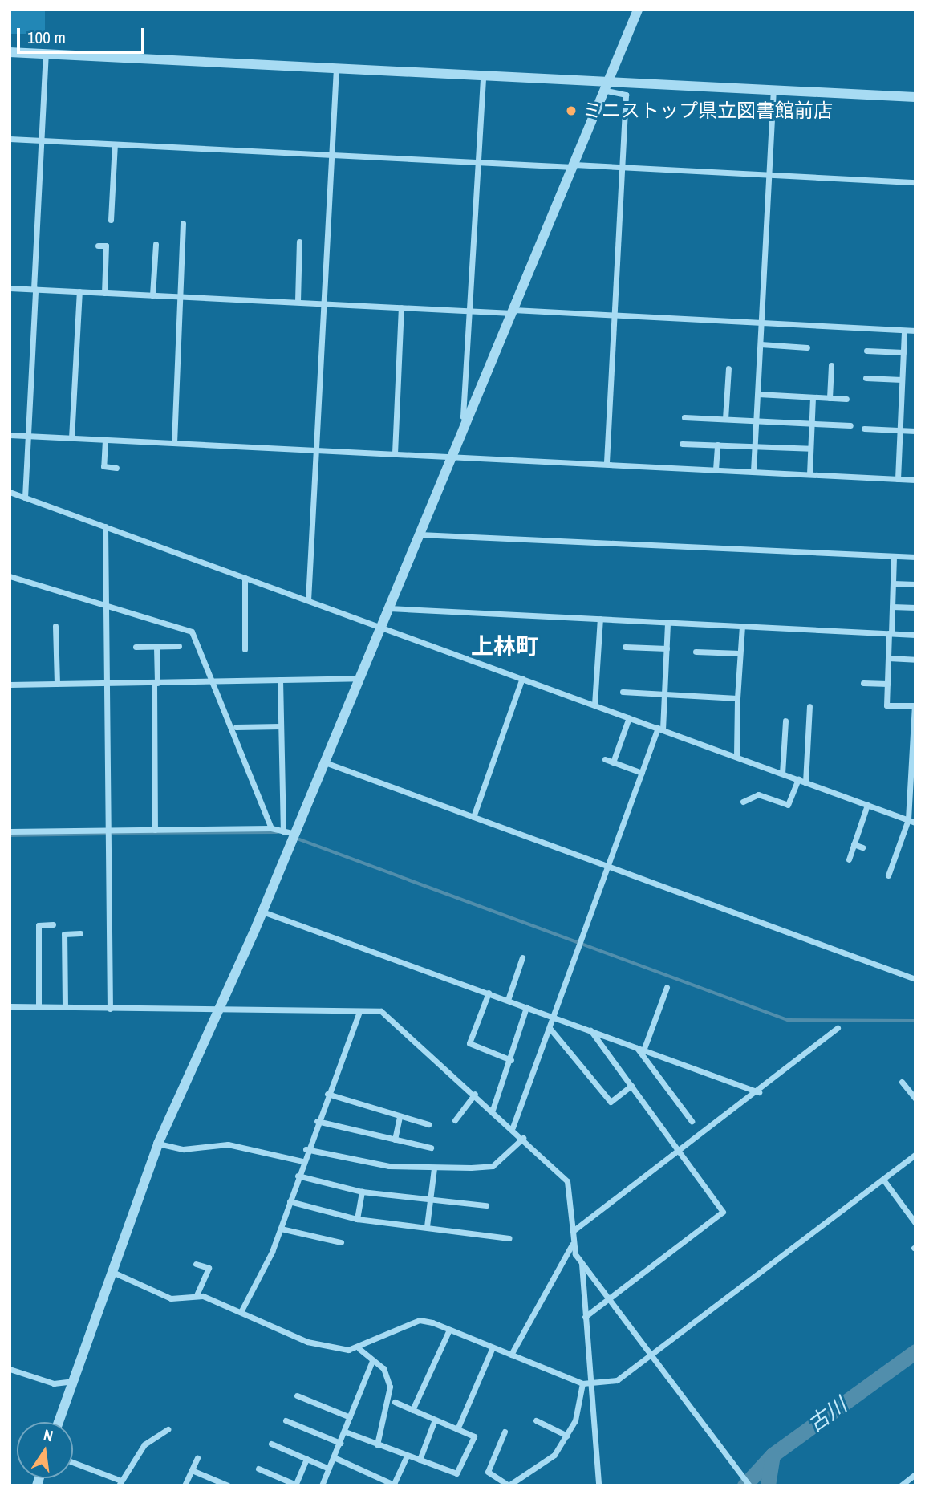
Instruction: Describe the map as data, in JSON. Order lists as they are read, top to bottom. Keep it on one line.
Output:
{"districts":["上林町"],"water":["古川"],"places":["ミニストップ県立図書館前店"],"scale_bar":"100 m","north":"top"}
